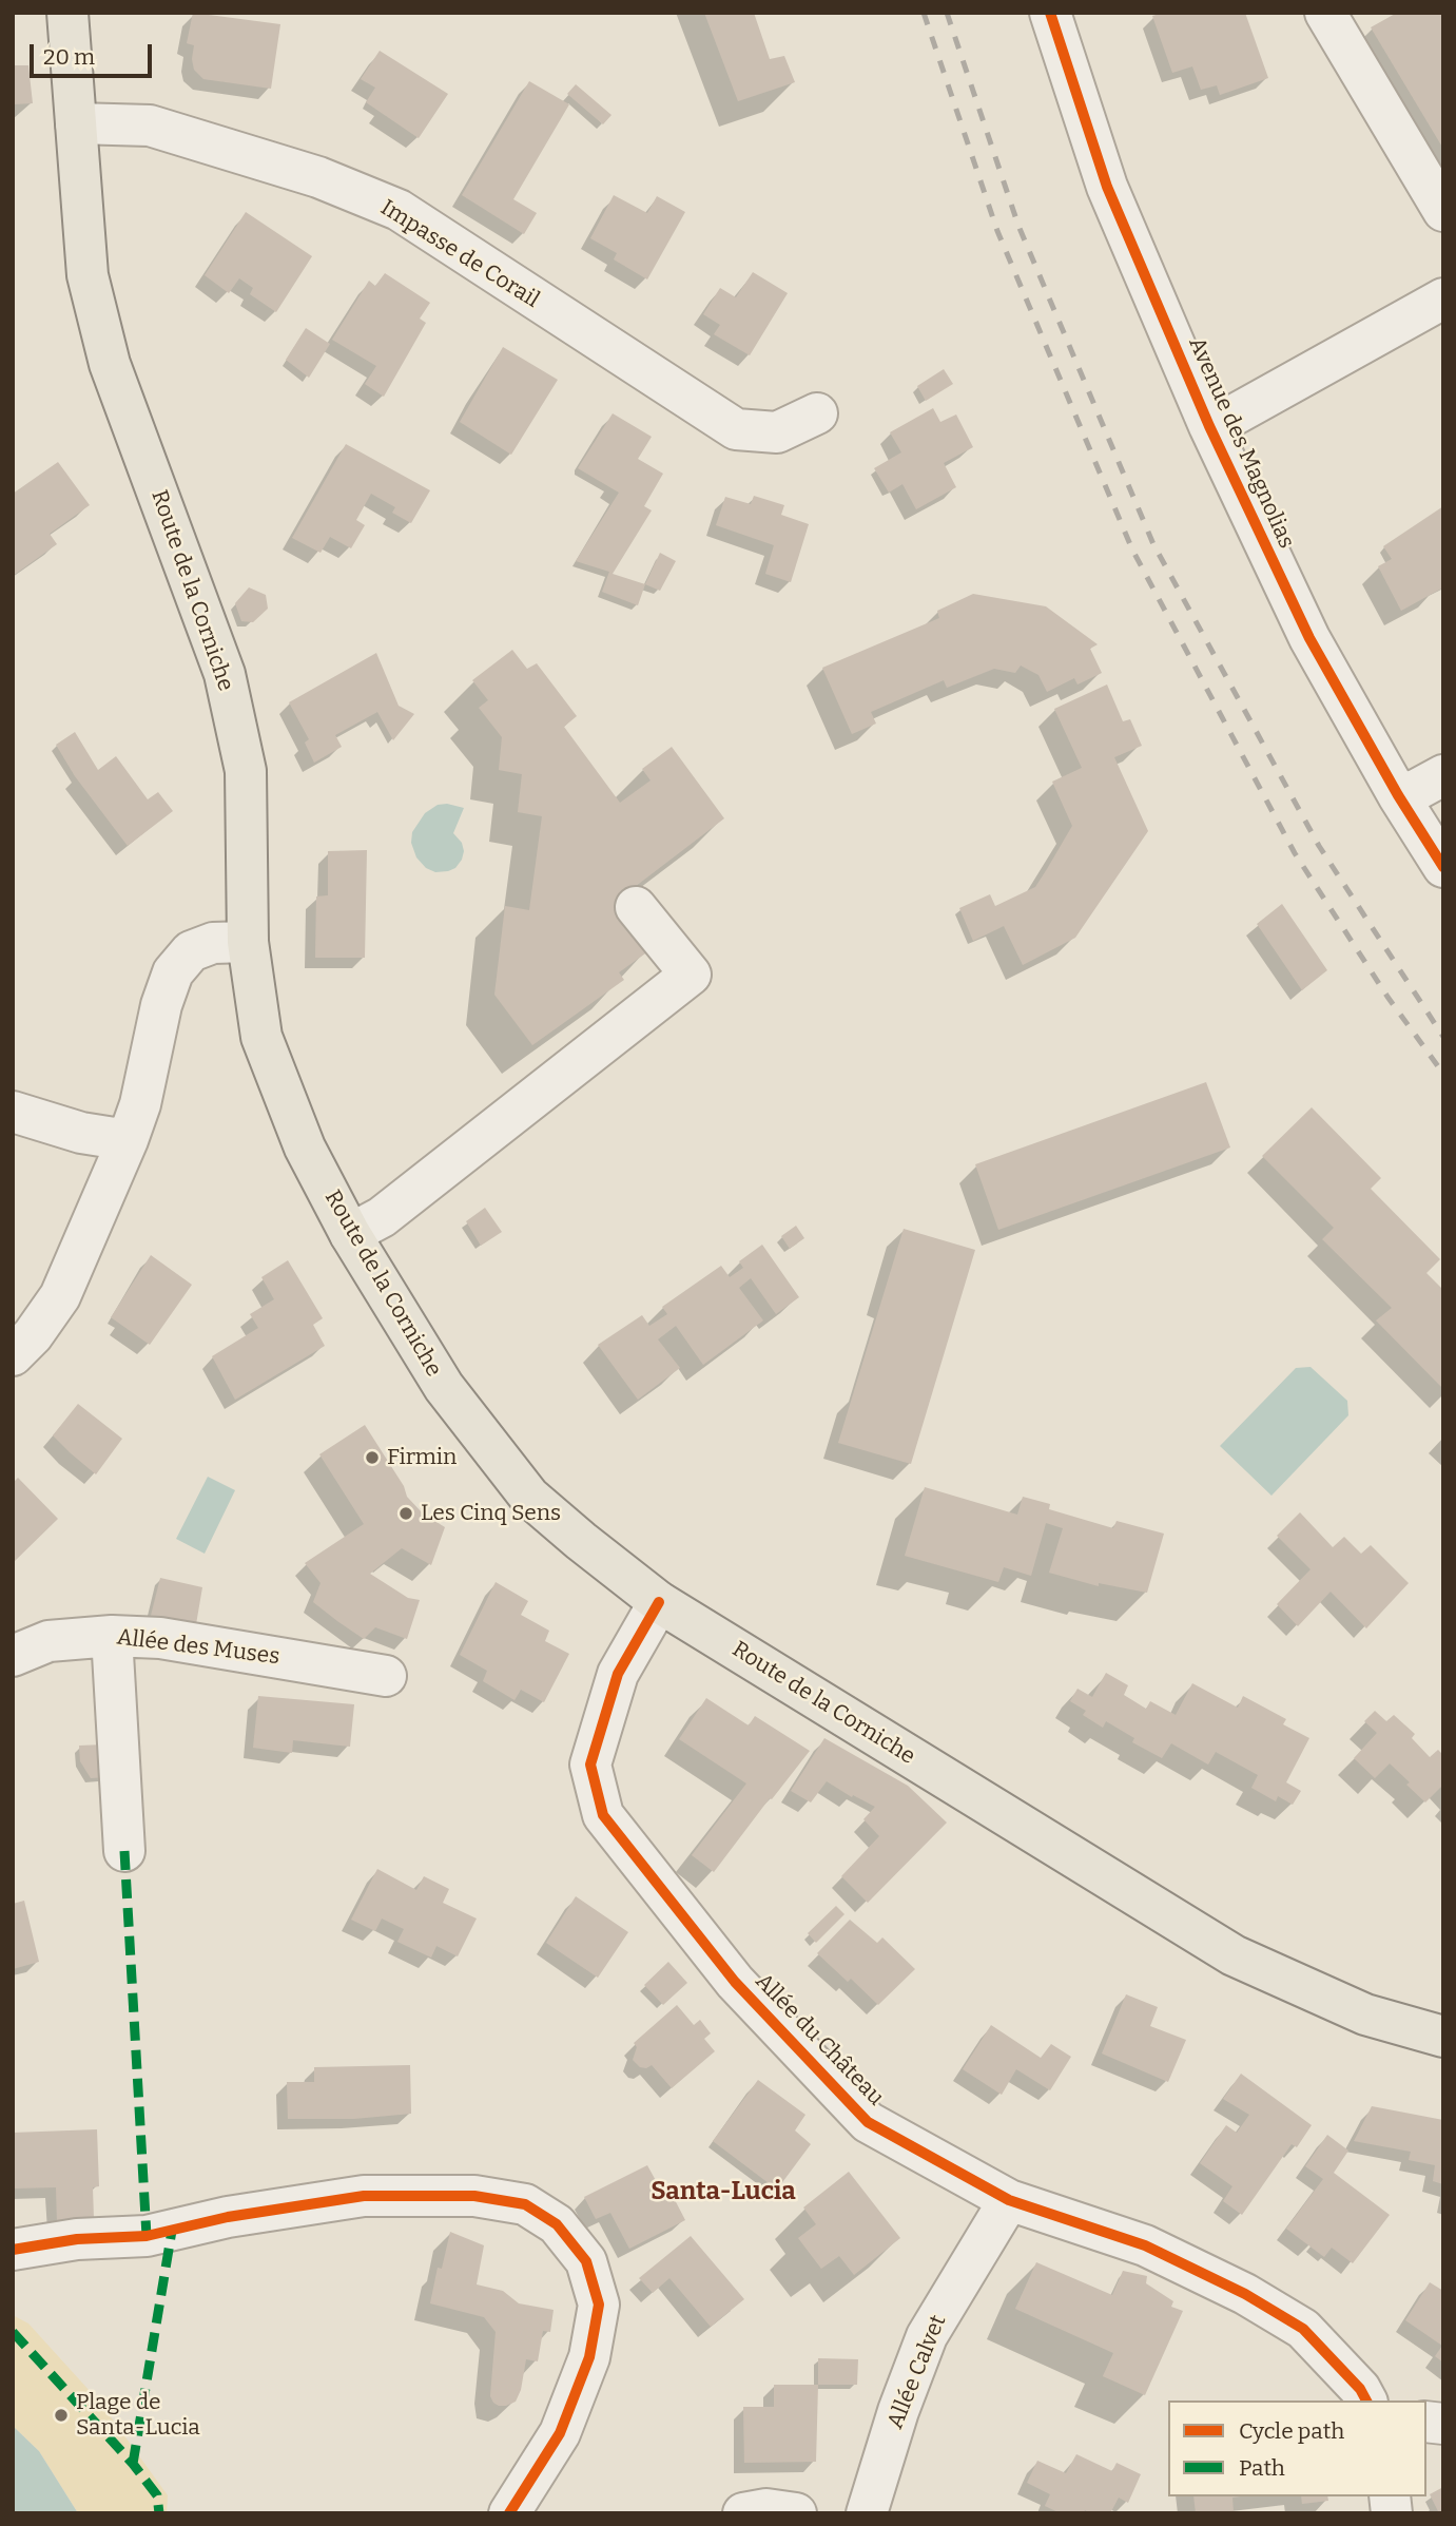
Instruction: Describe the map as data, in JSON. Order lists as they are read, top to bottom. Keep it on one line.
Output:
{"streets":{"main road":["Route de la Corniche"],"street":["Impasse de Corail","Avenue des Magnolias","Allée des Muses","Allée du Château","Allée Calvet"]},"crossings":[["Impasse de Corail","Route de la Corniche"],["Route de la Corniche","Allée du Château"],["Allée du Château","Allée Calvet"]],"districts":["Santa-Lucia"],"places":["Firmin","Les Cinq Sens","Plage de Santa-Lucia"],"legend":["Cycle path","Path"],"scale_bar":"20 m"}
